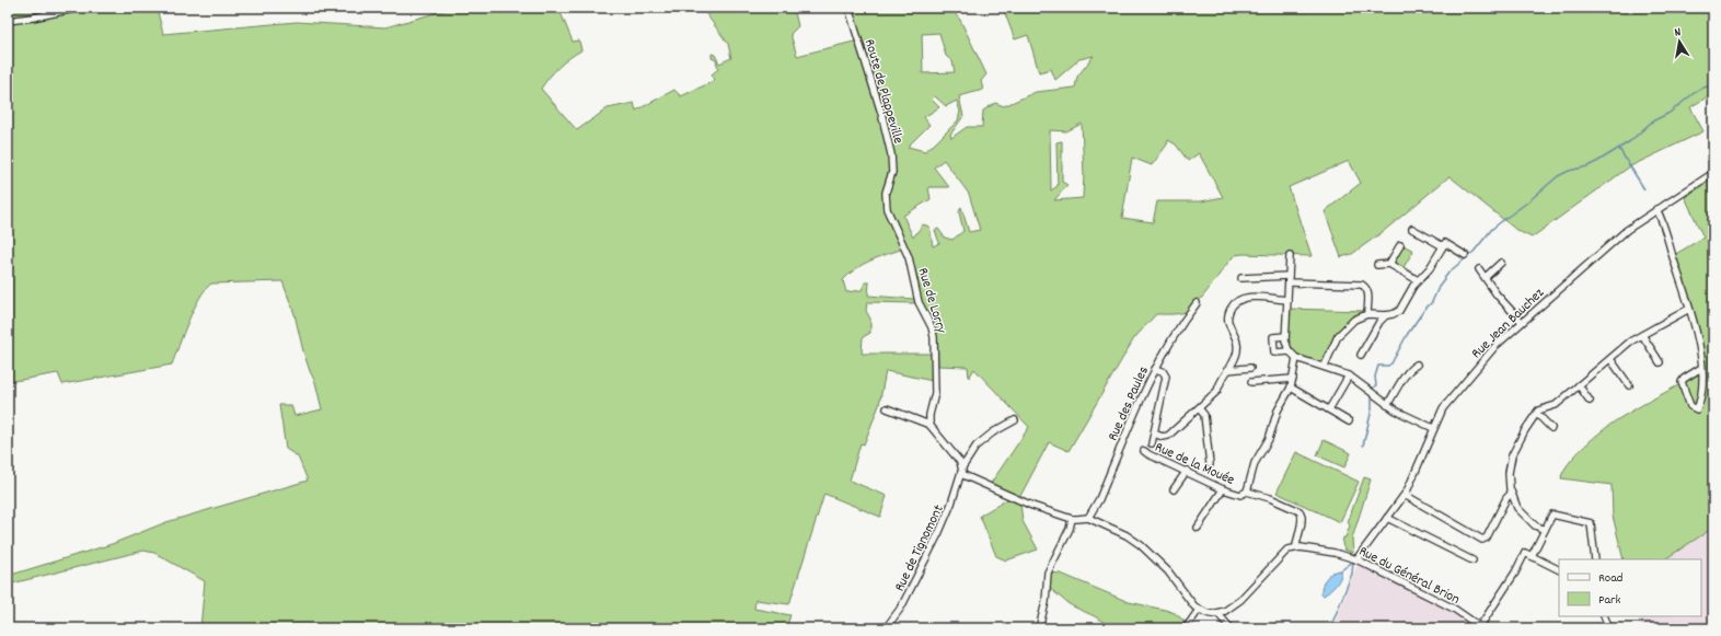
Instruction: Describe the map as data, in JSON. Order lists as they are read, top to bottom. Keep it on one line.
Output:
{"streets":{"street":["Route de Plappeville","Rue de Lorry","Rue Jean Bauchez","Rue des Paules","Rue de la Mouée","Rue de Tignomont","Rue du Général Brion"]},"crossings":[["Route de Plappeville","Rue de Lorry"],["Rue Jean Bauchez","Rue du Général Brion"],["Rue de la Mouée","Rue du Général Brion"]],"legend":["Road","Park"],"north":"top"}
